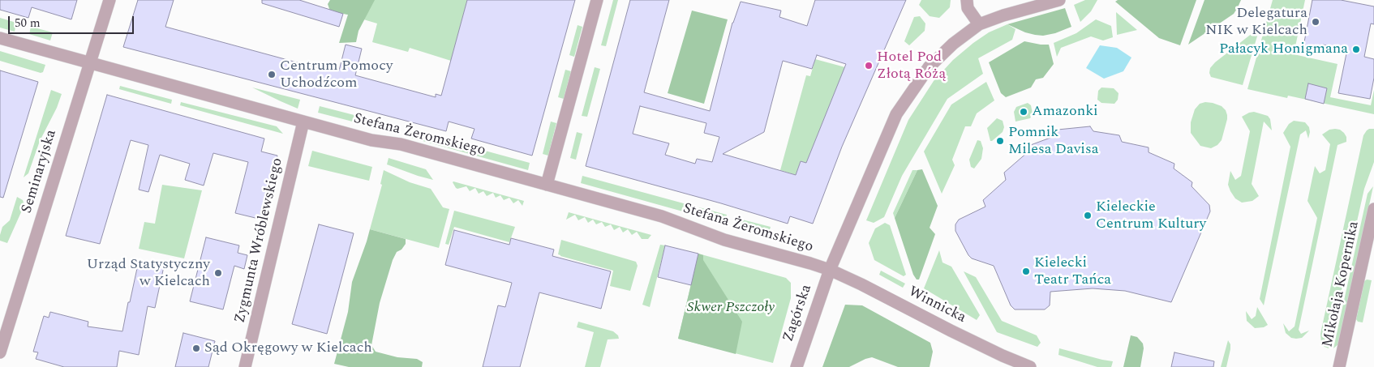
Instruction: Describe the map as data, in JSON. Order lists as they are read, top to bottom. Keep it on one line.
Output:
{"streets":{"street":["Stefana Żeromskiego","Seminaryjska","Zygmunta Wróblewskiego","Mikołaja Kopernika","Winnicka","Zagórska"]},"crossings":[["Stefana Żeromskiego","Seminaryjska"],["Stefana Żeromskiego","Zygmunta Wróblewskiego"],["Stefana Żeromskiego","Winnicka"],["Stefana Żeromskiego","Zagórska"],["Winnicka","Zagórska"]],"parks":["Skwer Pszczoły"],"places":["Delegatura NIK w Kielcach","Pałacyk Honigmana","Hotel Pod Złotą Różą","Centrum Pomocy Uchodźcom","Amazonki","Pomnik Milesa Davisa","Kieleckie Centrum Kultury","Kielecki Teatr Tańca","Urząd Statystyczny w Kielcach","Sąd Okręgowy w Kielcach"],"scale_bar":"50 m"}
